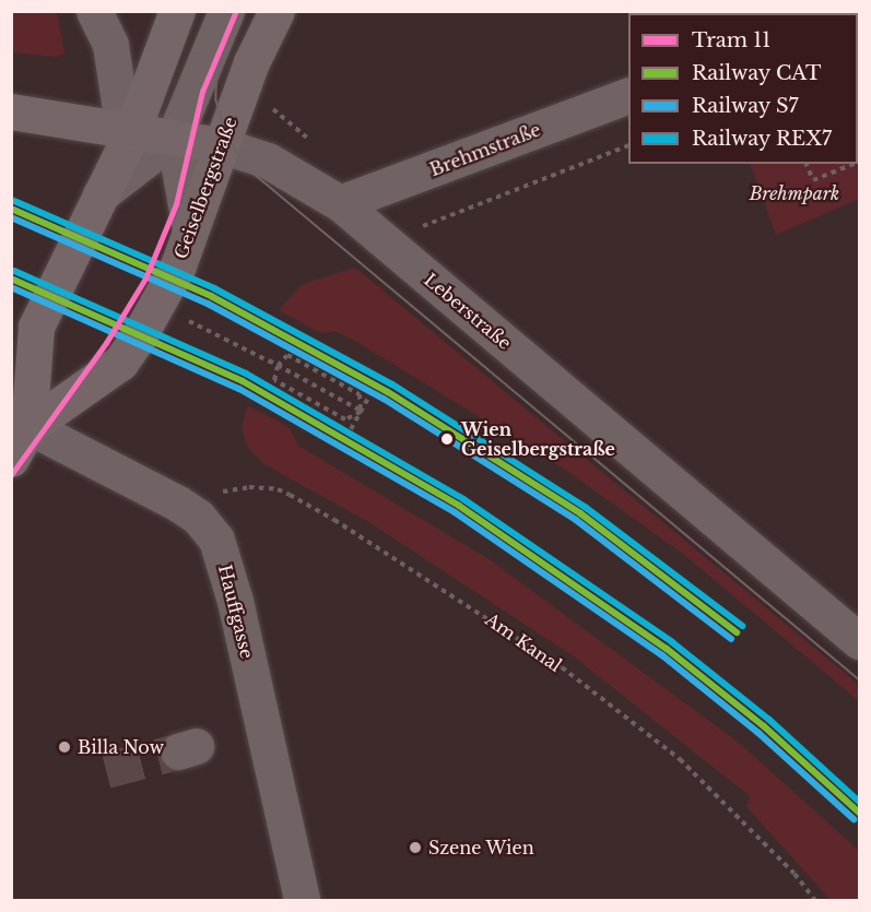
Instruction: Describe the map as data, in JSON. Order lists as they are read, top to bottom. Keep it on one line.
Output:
{"streets":{"main road":["Geiselbergstraße","Leberstraße"],"street":["Brehmstraße","Hauffgasse"],"path":["Am Kanal"]},"crossings":[["Brehmstraße","Leberstraße"],["Geiselbergstraße","Leberstraße"],["Geiselbergstraße","Hauffgasse"],["Hauffgasse","Am Kanal"]],"parks":["Brehmpark"],"places":["Wien Geiselbergstraße","Billa Now","Szene Wien"],"lines":["tram line 11","rail line REX7","rail line CAT","rail line S7"],"legend":["Tram 11","Railway CAT","Railway S7","Railway REX7"]}
